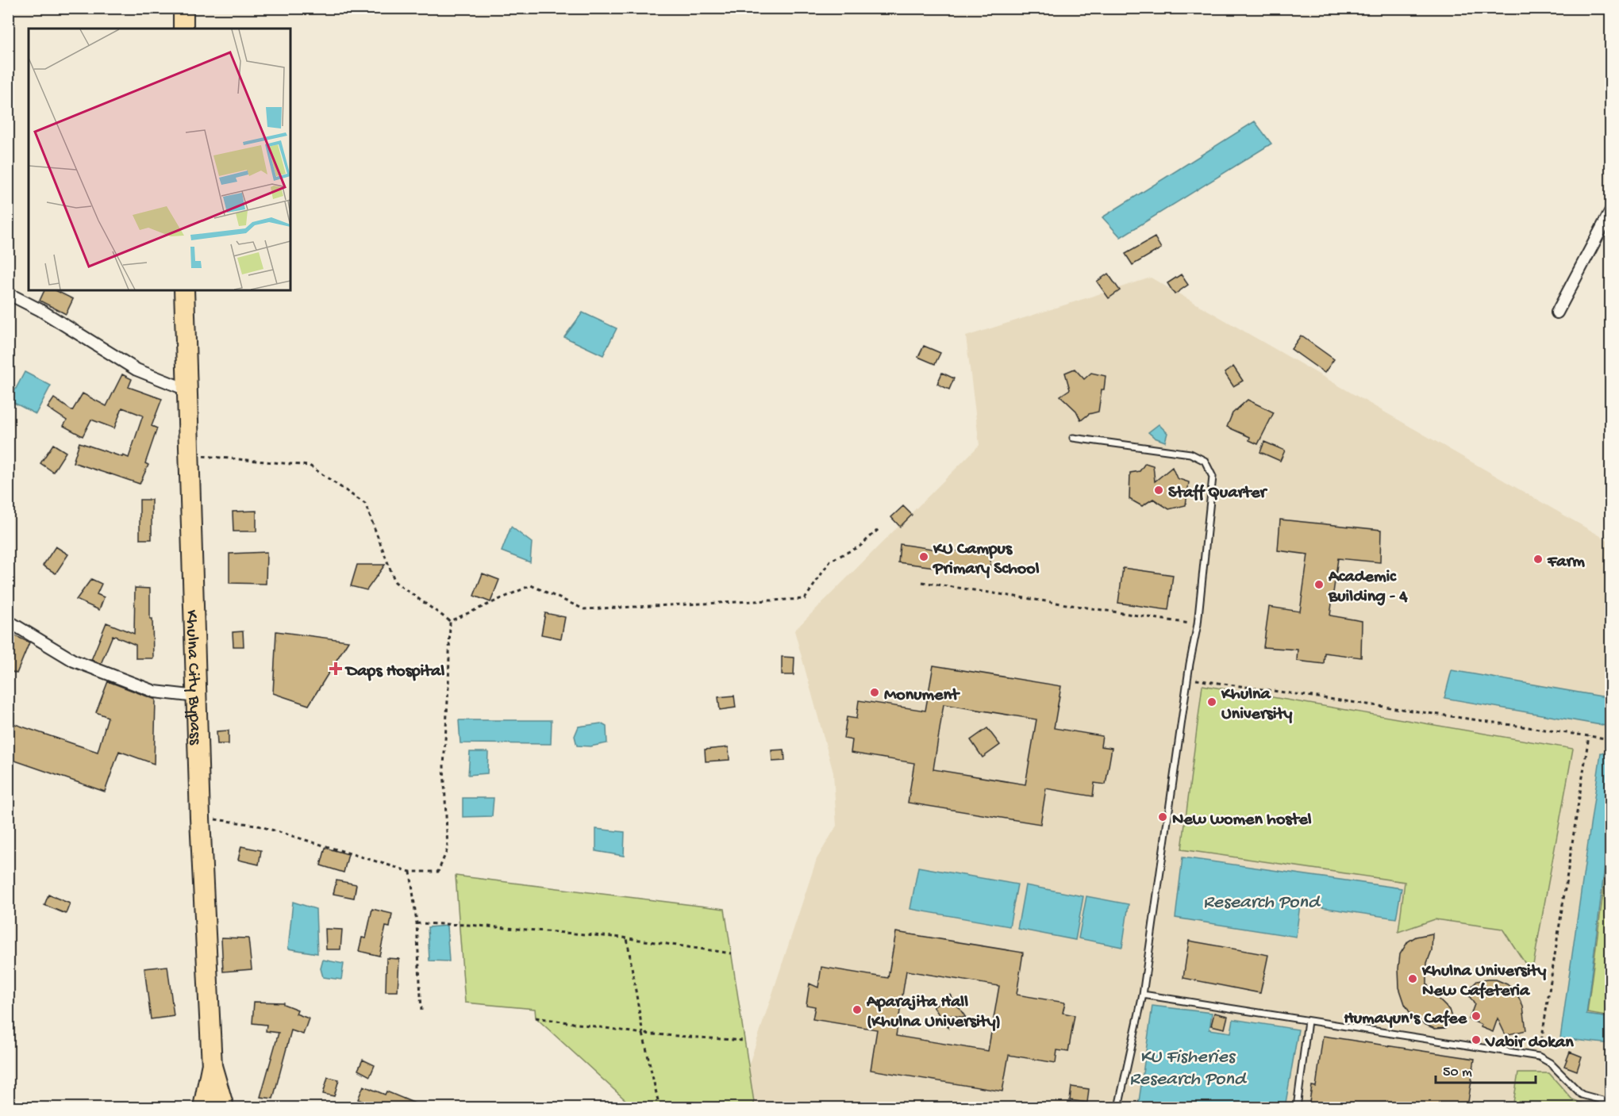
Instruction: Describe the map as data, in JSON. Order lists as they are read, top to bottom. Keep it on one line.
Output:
{"streets":{"highway":["Khulna City Bypass"]},"water":["Research Pond","KU Fisheries Research Pond"],"places":{"other":["Staff Quarter","KU Campus Primary School","Farm","Academic Building - 4","Monument","Khulna University","New women hostel","Khulna University New Cafeteria","Aparajita Hall (Khulna University)","Humayun's Cafee","Vabir dokan"],"health":["Daps Hospital"]},"scale_bar":"50 m"}
